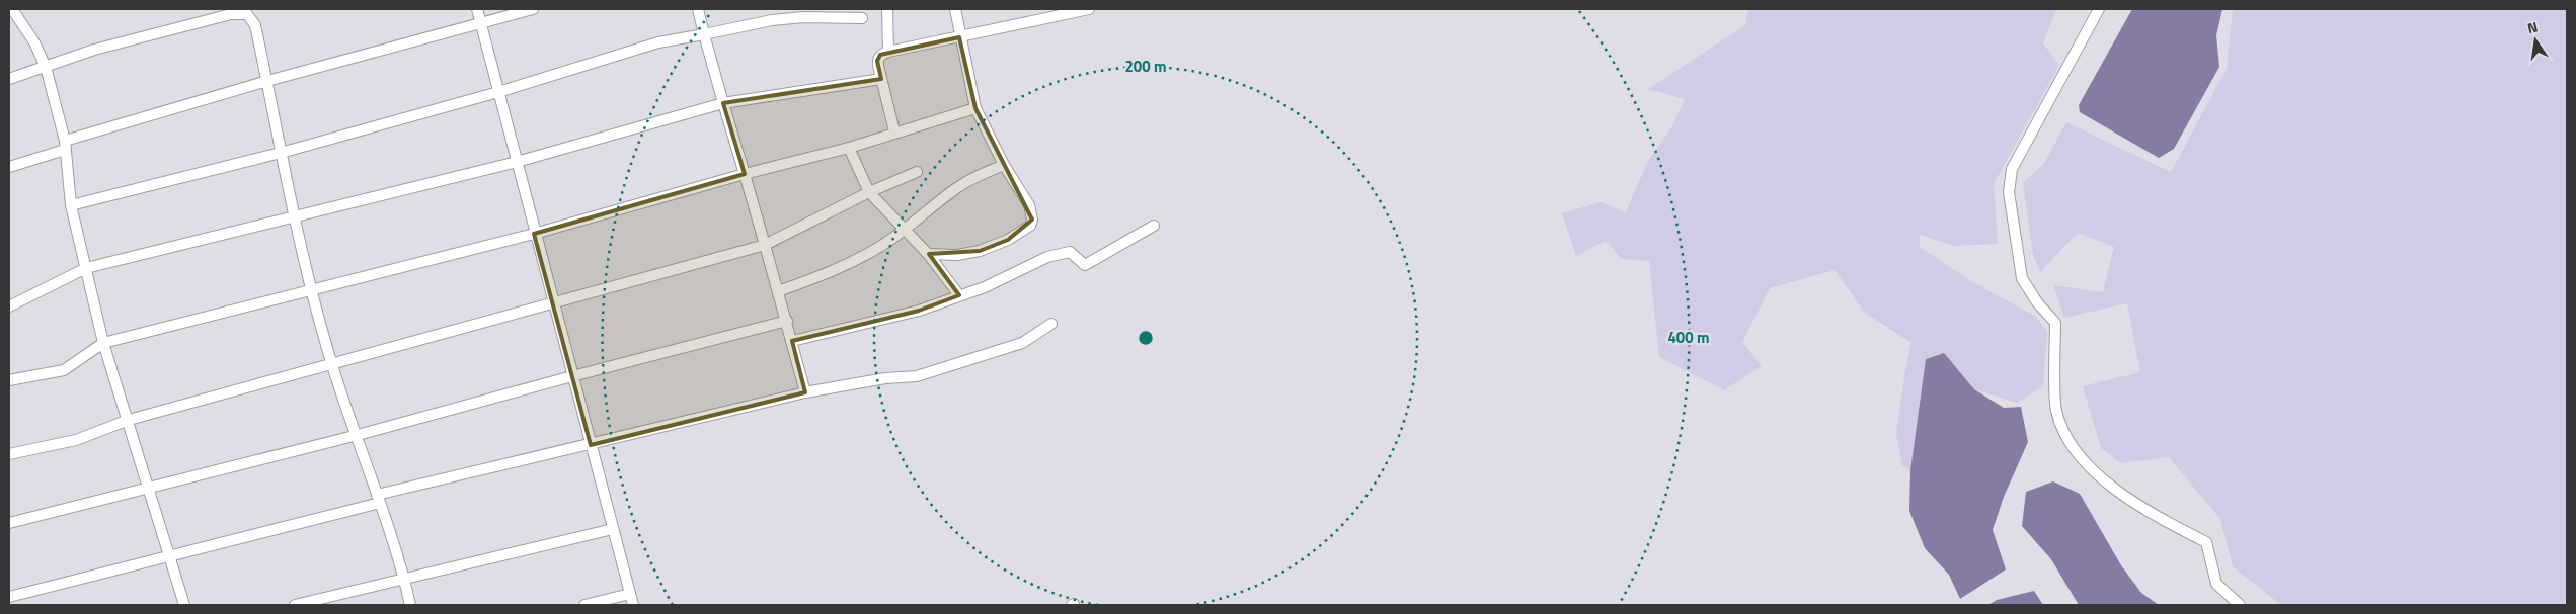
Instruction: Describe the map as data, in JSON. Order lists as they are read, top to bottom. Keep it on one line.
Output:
{"north":"top","rings":["200 m","400 m"]}
